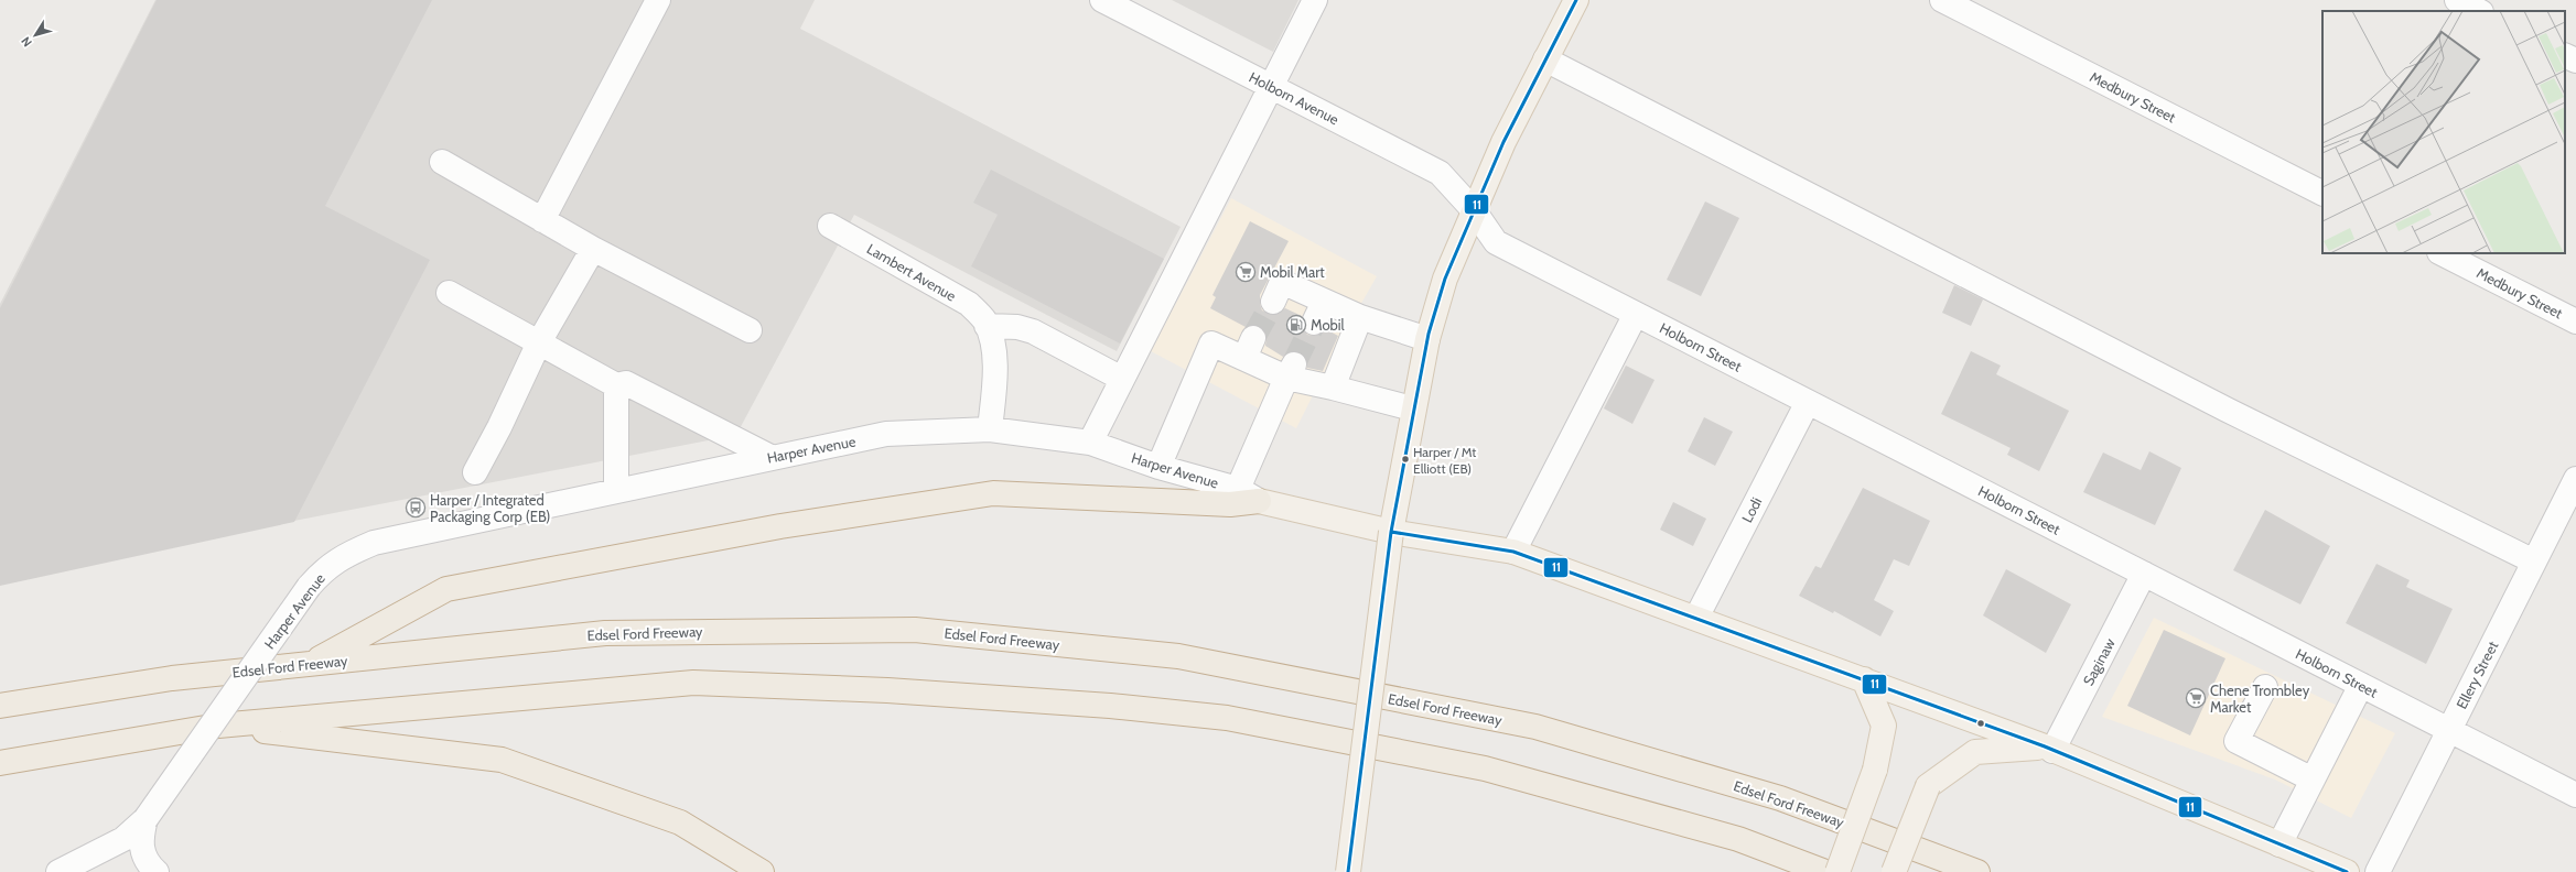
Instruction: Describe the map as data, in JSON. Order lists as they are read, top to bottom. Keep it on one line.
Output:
{"streets":{"highway":["Edsel Ford Freeway"],"main road":["Harper Avenue"],"street":["Medbury Street","Holborn Avenue","Lambert Avenue","Holborn Street","Lodi","Saginaw","Ellery Street"]},"crossings":[["Holborn Avenue","Holborn Street"],["Lambert Avenue","Harper Avenue"],["Holborn Street","Lodi"],["Holborn Street","Saginaw"],["Holborn Street","Ellery Street"],["Harper Avenue","Lodi"],["Harper Avenue","Saginaw"]],"places":{"supermarket":["Mobil Mart","Chene Trombley Market"],"fuel station":["Mobil"],"other":["Harper / Mt Elliott (EB)"],"bus stop":["Harper / Integrated Packaging Corp (EB)"]},"lines":["transit line 11"],"north":"bottom left"}
